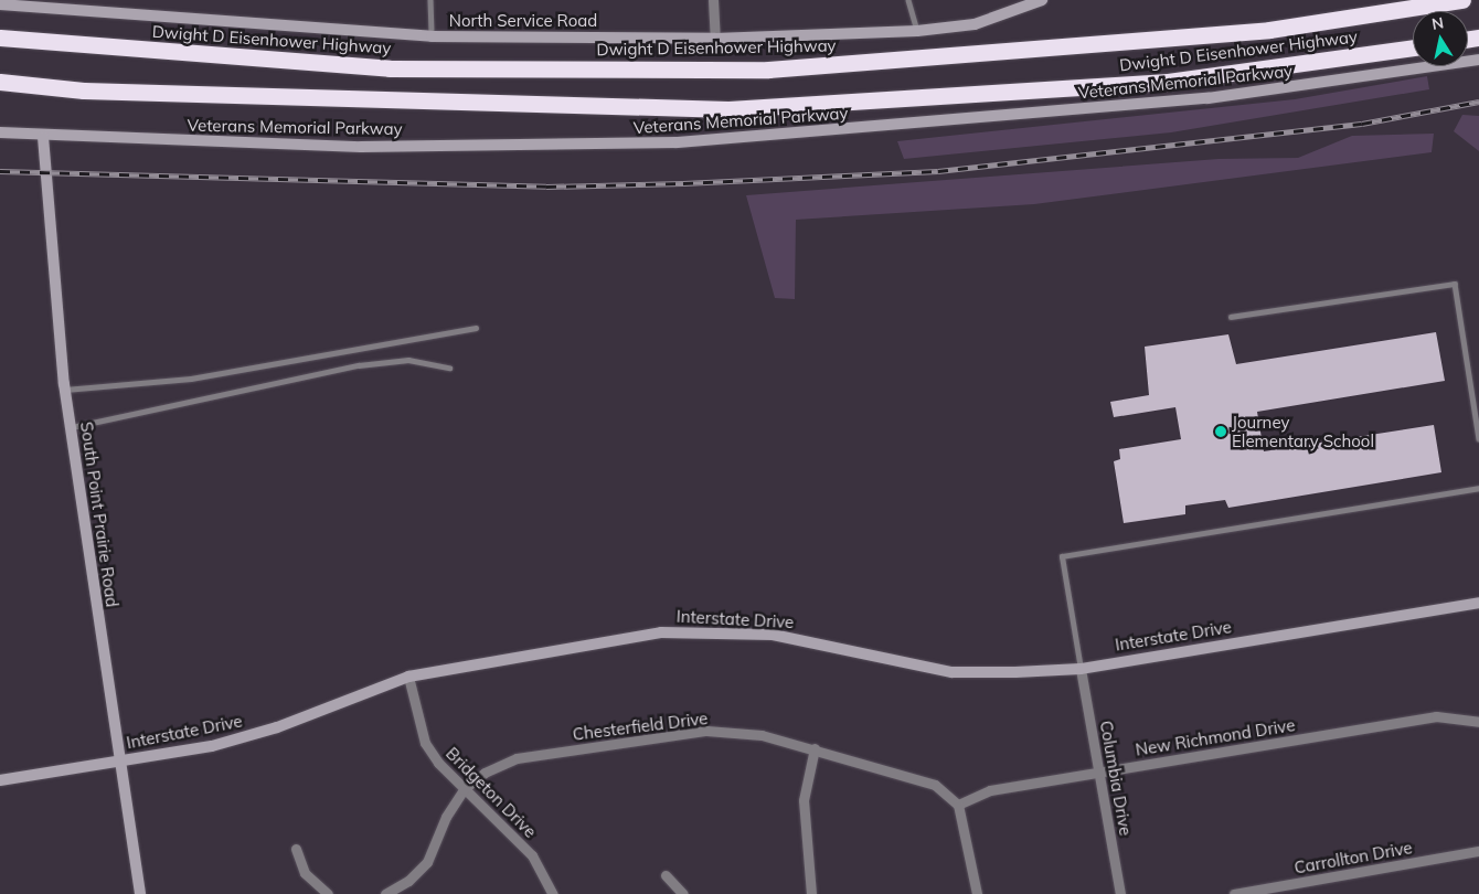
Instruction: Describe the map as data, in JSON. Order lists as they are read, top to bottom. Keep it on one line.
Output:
{"streets":{"highway":["Dwight D Eisenhower Highway"],"street":["North Service Road","Veterans Memorial Parkway","South Point Prairie Road","Interstate Drive","Chesterfield Drive","New Richmond Drive","Columbia Drive","Bridgeton Drive","Carrollton Drive"]},"crossings":[["Veterans Memorial Parkway","South Point Prairie Road"],["South Point Prairie Road","Interstate Drive"],["Interstate Drive","Columbia Drive"],["Interstate Drive","Bridgeton Drive"],["Chesterfield Drive","New Richmond Drive"],["Chesterfield Drive","Bridgeton Drive"],["New Richmond Drive","Columbia Drive"]],"places":["Journey Elementary School"],"north":"top"}
